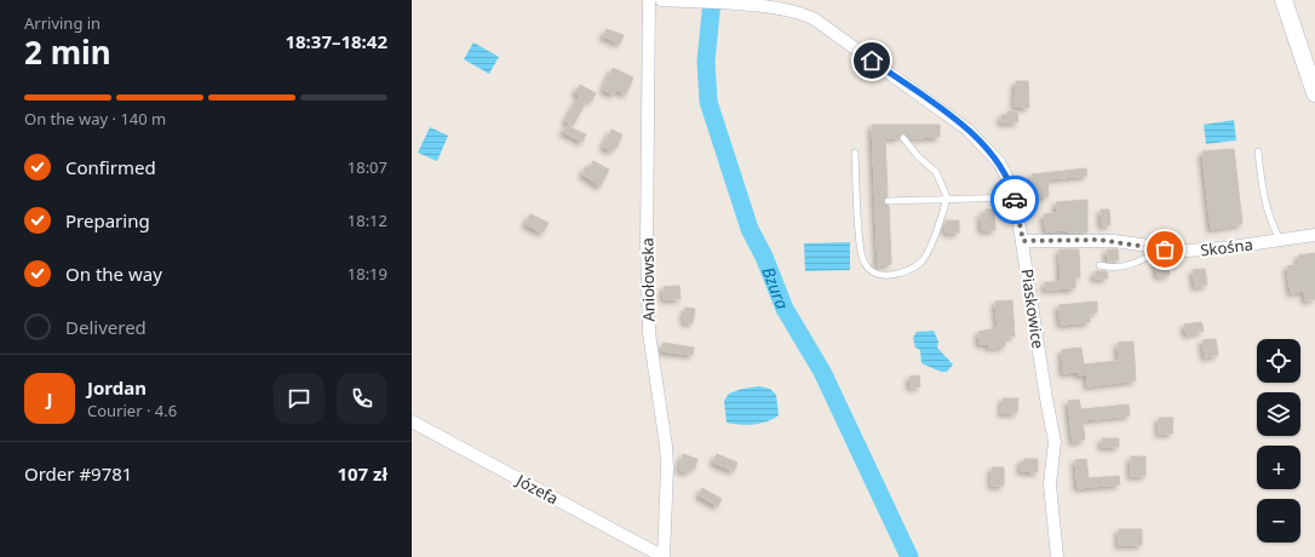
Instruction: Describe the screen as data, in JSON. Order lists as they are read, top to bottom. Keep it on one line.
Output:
{"streets":{"street":["Skośna","Aniołowska","Piaskowice","Józefa"]},"crossings":[["Skośna","Piaskowice"],["Aniołowska","Józefa"]],"water":["Bzura"],"page":{"heading":["2 min","Arriving in","18:37–18:42"],"panel":["Jordan","Courier · 4.6","Order #9781","107 zł"],"bar":"On the way · 140 m","list":[["Confirmed","18:07"],["Preparing","18:12"],["On the way","18:19"],"Delivered"],"map_buttons":["+","−"],"round":"J"}}
